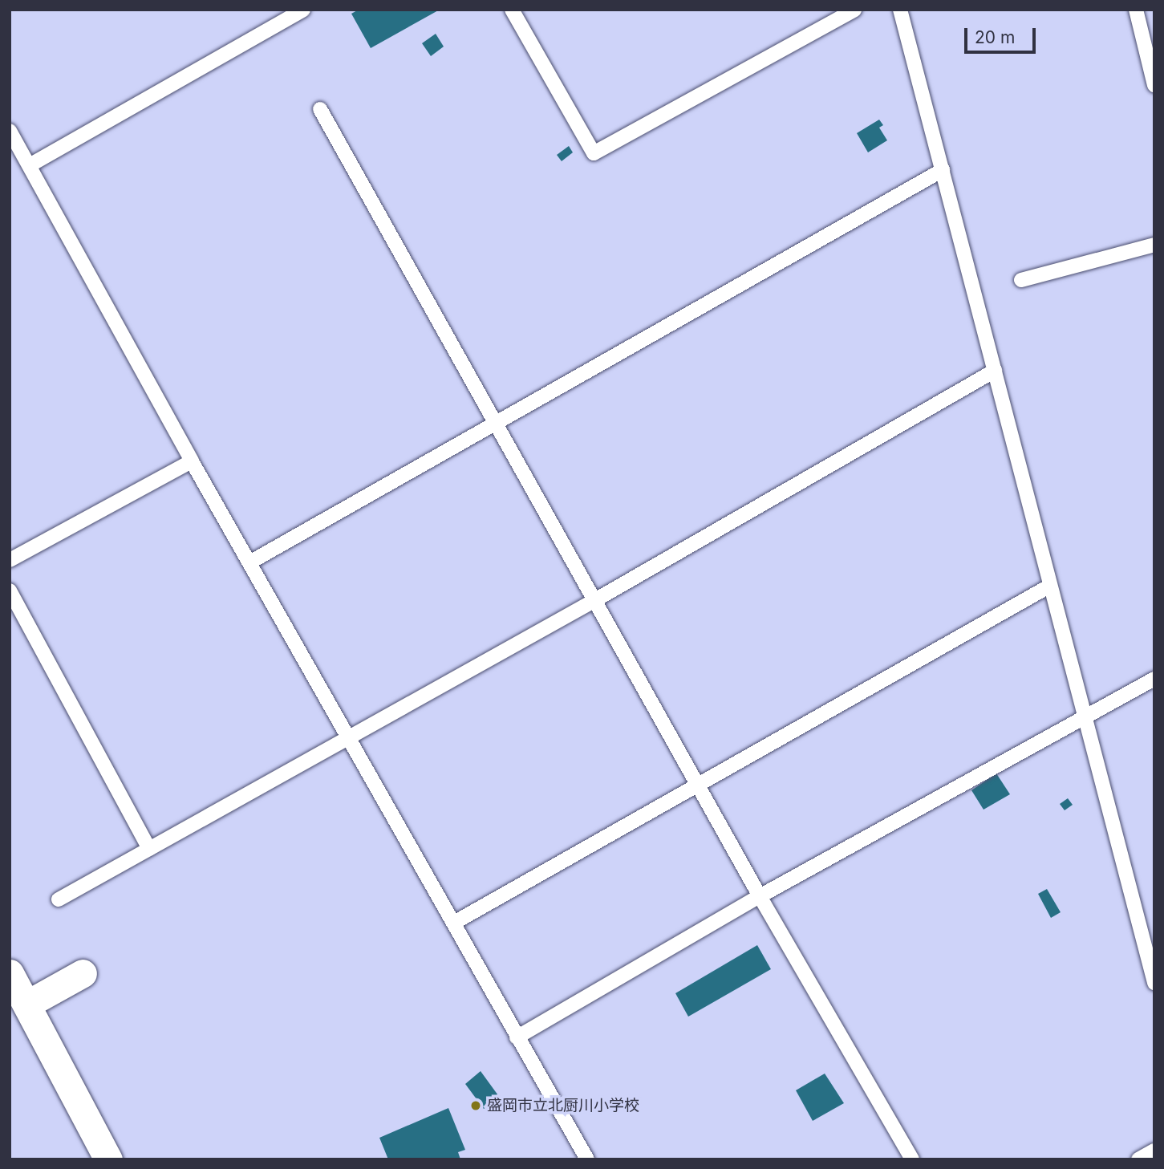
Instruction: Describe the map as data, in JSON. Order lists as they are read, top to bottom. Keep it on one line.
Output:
{"places":["盛岡市立北厨川小学校"],"scale_bar":"20 m"}
